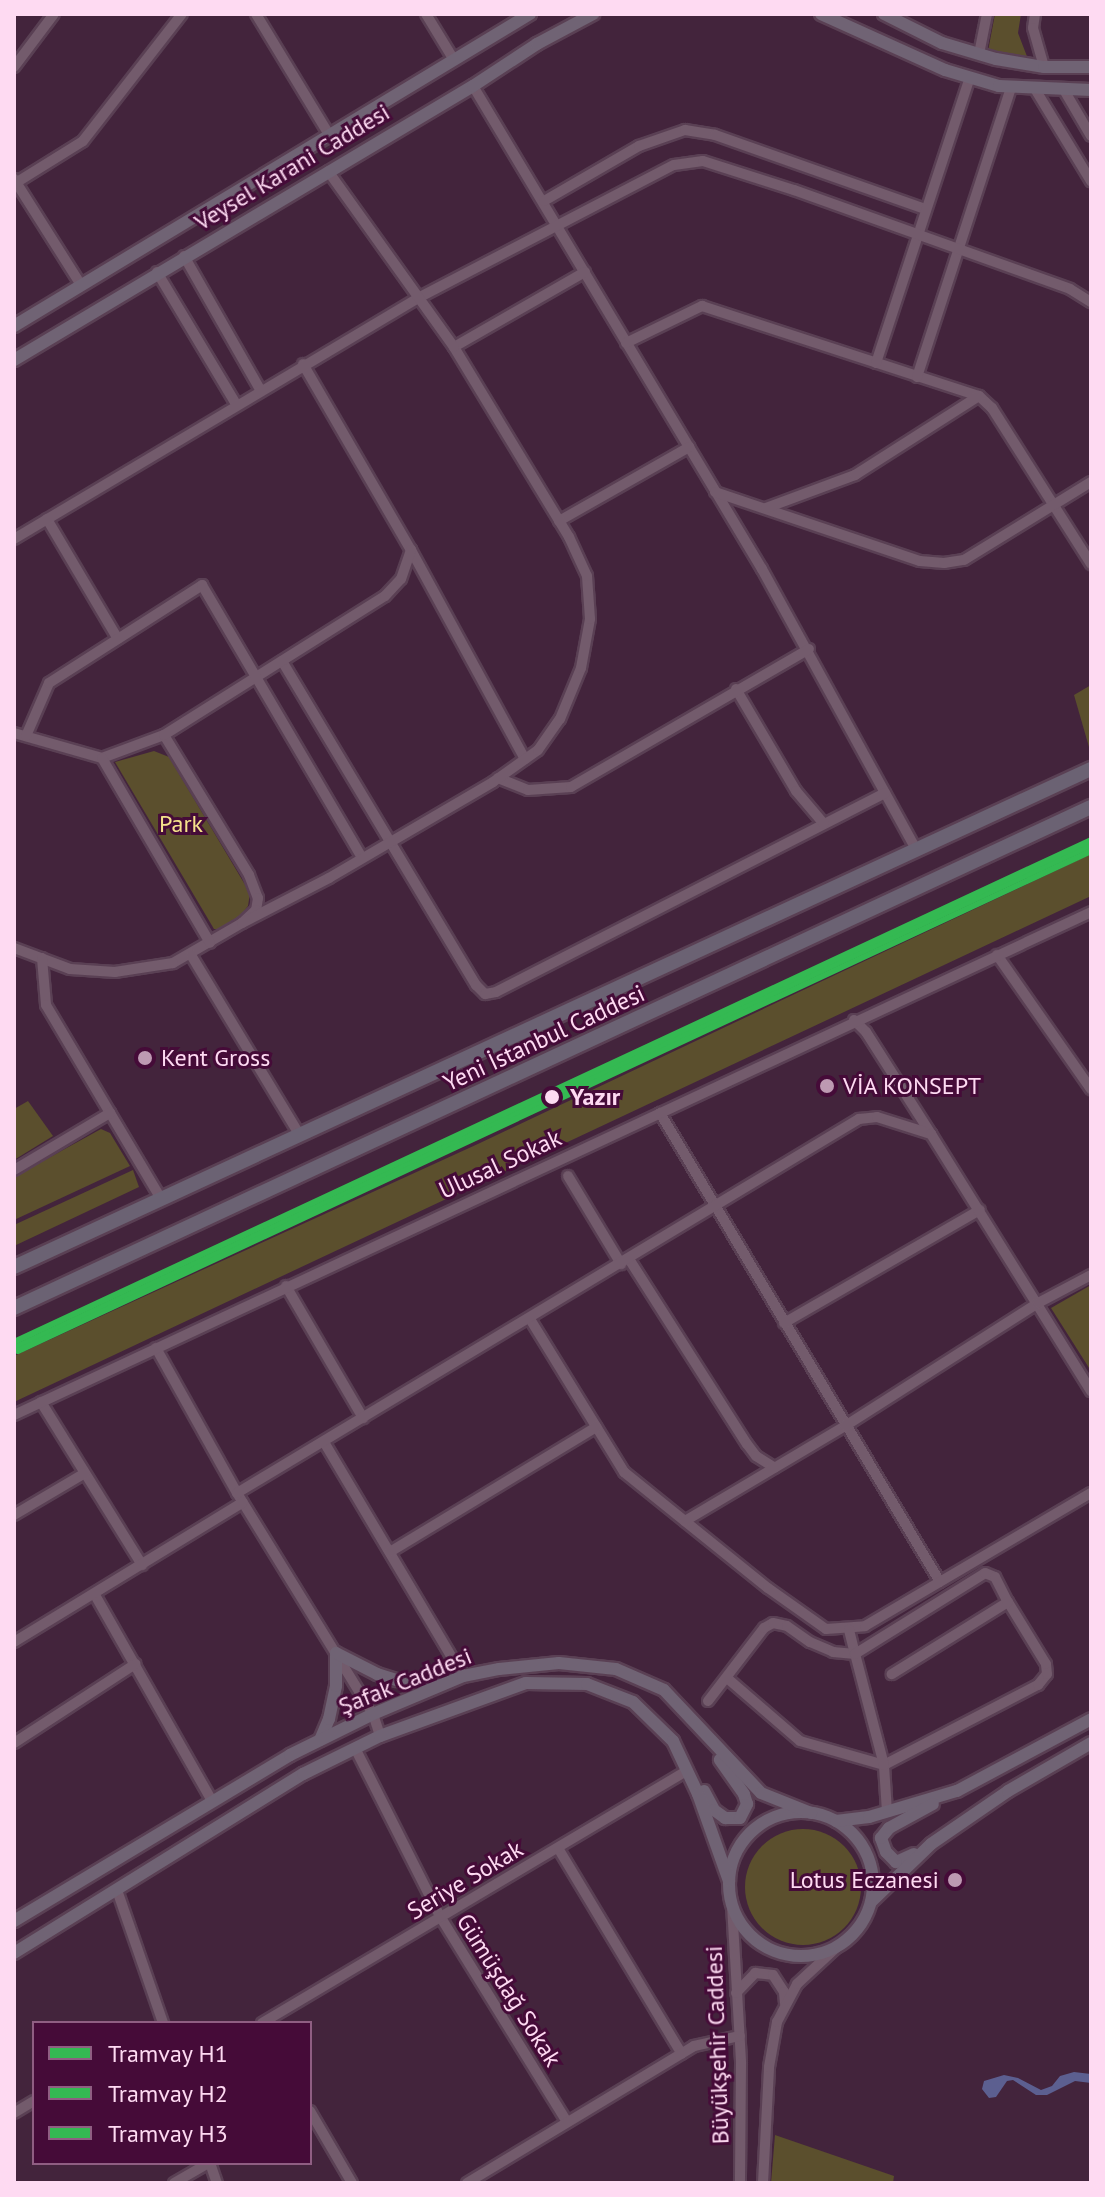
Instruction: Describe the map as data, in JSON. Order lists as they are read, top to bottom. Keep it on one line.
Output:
{"streets":{"highway":["Yeni İstanbul Caddesi"],"main road":["Veysel Karani Caddesi","Şafak Caddesi"],"street":["Ulusal Sokak","Seriye Sokak","Gümüşdağ Sokak","Büyükşehir Caddesi"]},"crossings":[["Şafak Caddesi","Seriye Sokak"],["Şafak Caddesi","Gümüşdağ Sokak"],["Şafak Caddesi","Büyükşehir Caddesi"],["Seriye Sokak","Gümüşdağ Sokak"]],"parks":["Park"],"places":["Kent Gross","VİA KONSEPT","Yazır","Lotus Eczanesi"],"lines":["tram line H2","tram line H1","tram line H3"],"legend":["Tramvay H1","Tramvay H2","Tramvay H3"]}
